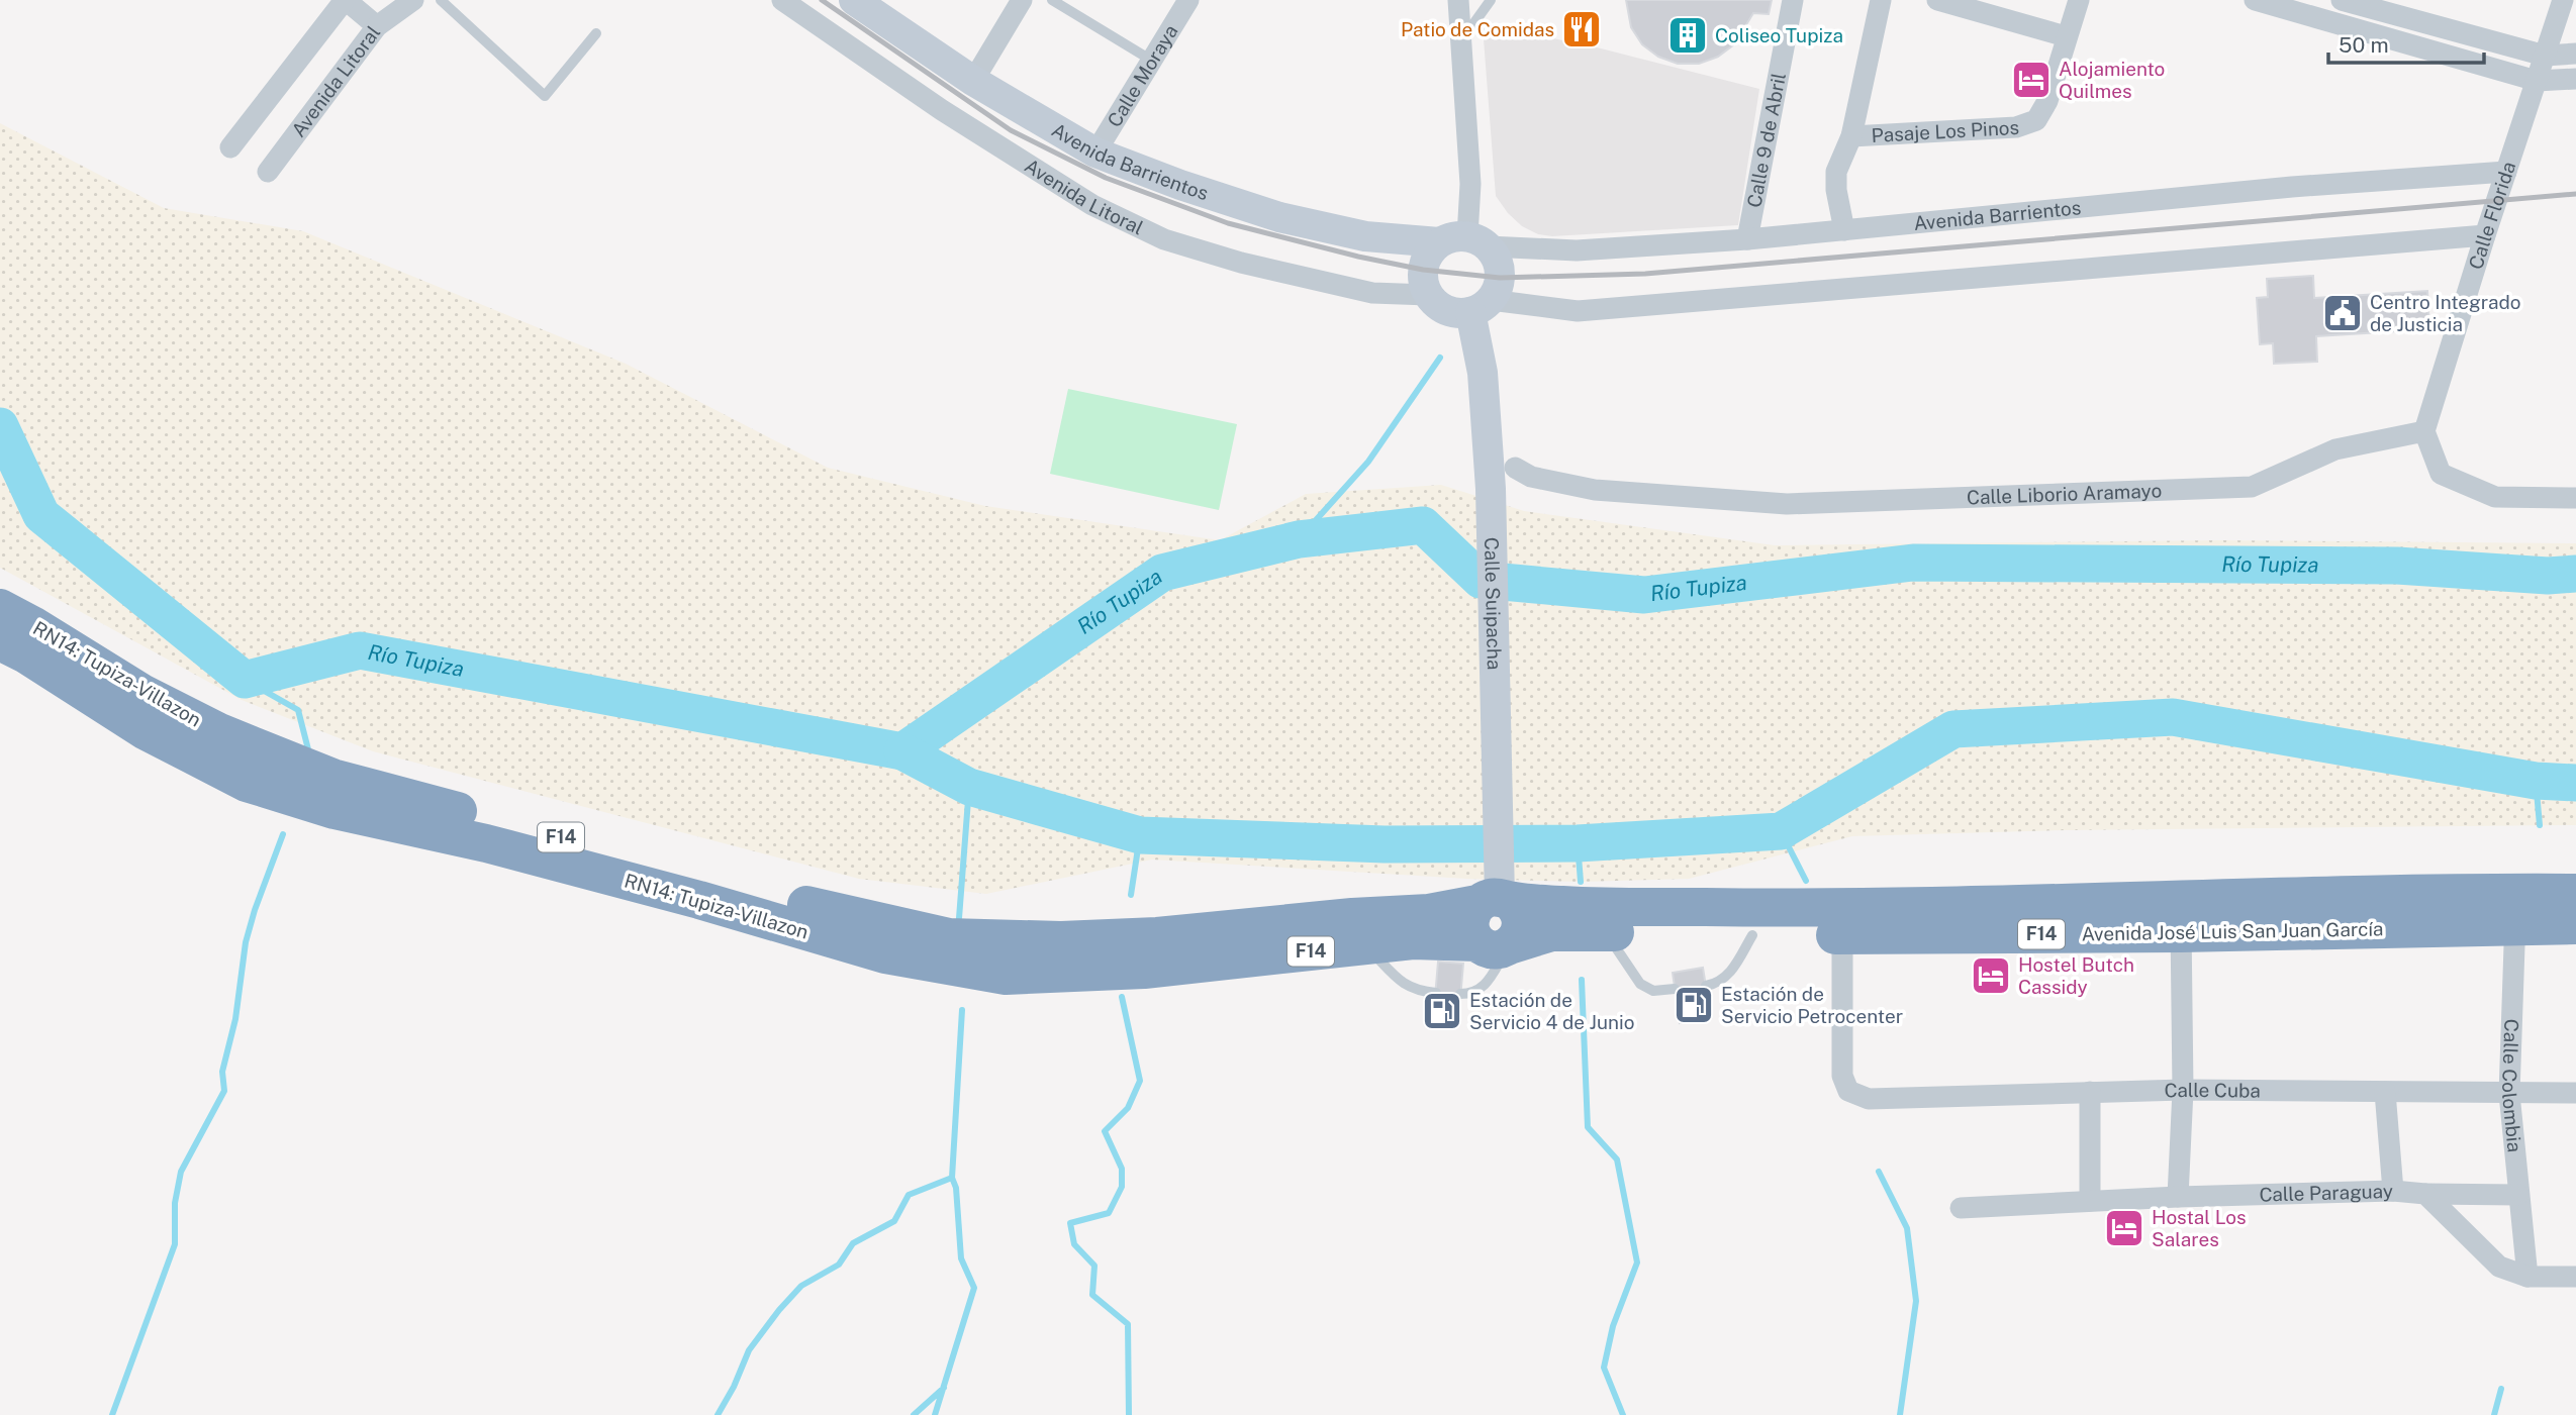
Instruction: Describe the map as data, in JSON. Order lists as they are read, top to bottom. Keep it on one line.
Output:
{"streets":{"highway":["RN14: Tupiza-Villazon","F14","Avenida José Luis San Juan García"],"street":["Calle Moraya","Avenida Litoral","Pasaje Los Pinos","Calle 9 de Abril","Avenida Barrientos","Calle Florida","Calle Liborio Aramayo","Calle Suipacha","Calle Colombia","Calle Cuba","Calle Paraguay"]},"crossings":[["Calle Moraya","Avenida Barrientos"],["Avenida Litoral","Avenida Barrientos"],["Avenida Litoral","Calle Suipacha"],["Calle 9 de Abril","Avenida Barrientos"],["Avenida Barrientos","Calle Florida"],["Avenida Barrientos","Calle Suipacha"],["Calle Florida","Calle Liborio Aramayo"],["Calle Suipacha","RN14: Tupiza-Villazon"],["Calle Suipacha","Avenida José Luis San Juan García"],["RN14: Tupiza-Villazon","Avenida José Luis San Juan García"],["Avenida José Luis San Juan García","Calle Colombia"],["Avenida José Luis San Juan García","Calle Cuba"],["Calle Colombia","Calle Cuba"],["Calle Colombia","Calle Paraguay"]],"water":["Río Tupiza"],"places":{"restaurant":["Patio de Comidas"],"building":["Coliseo Tupiza"],"hotel":["Alojamiento Quilmes","Hostel Butch Cassidy","Hostal Los Salares"],"public building":["Centro Integrado de Justicia"],"fuel station":["Estación de Servicio Petrocenter","Estación de Servicio 4 de Junio"]},"scale_bar":"50 m"}
